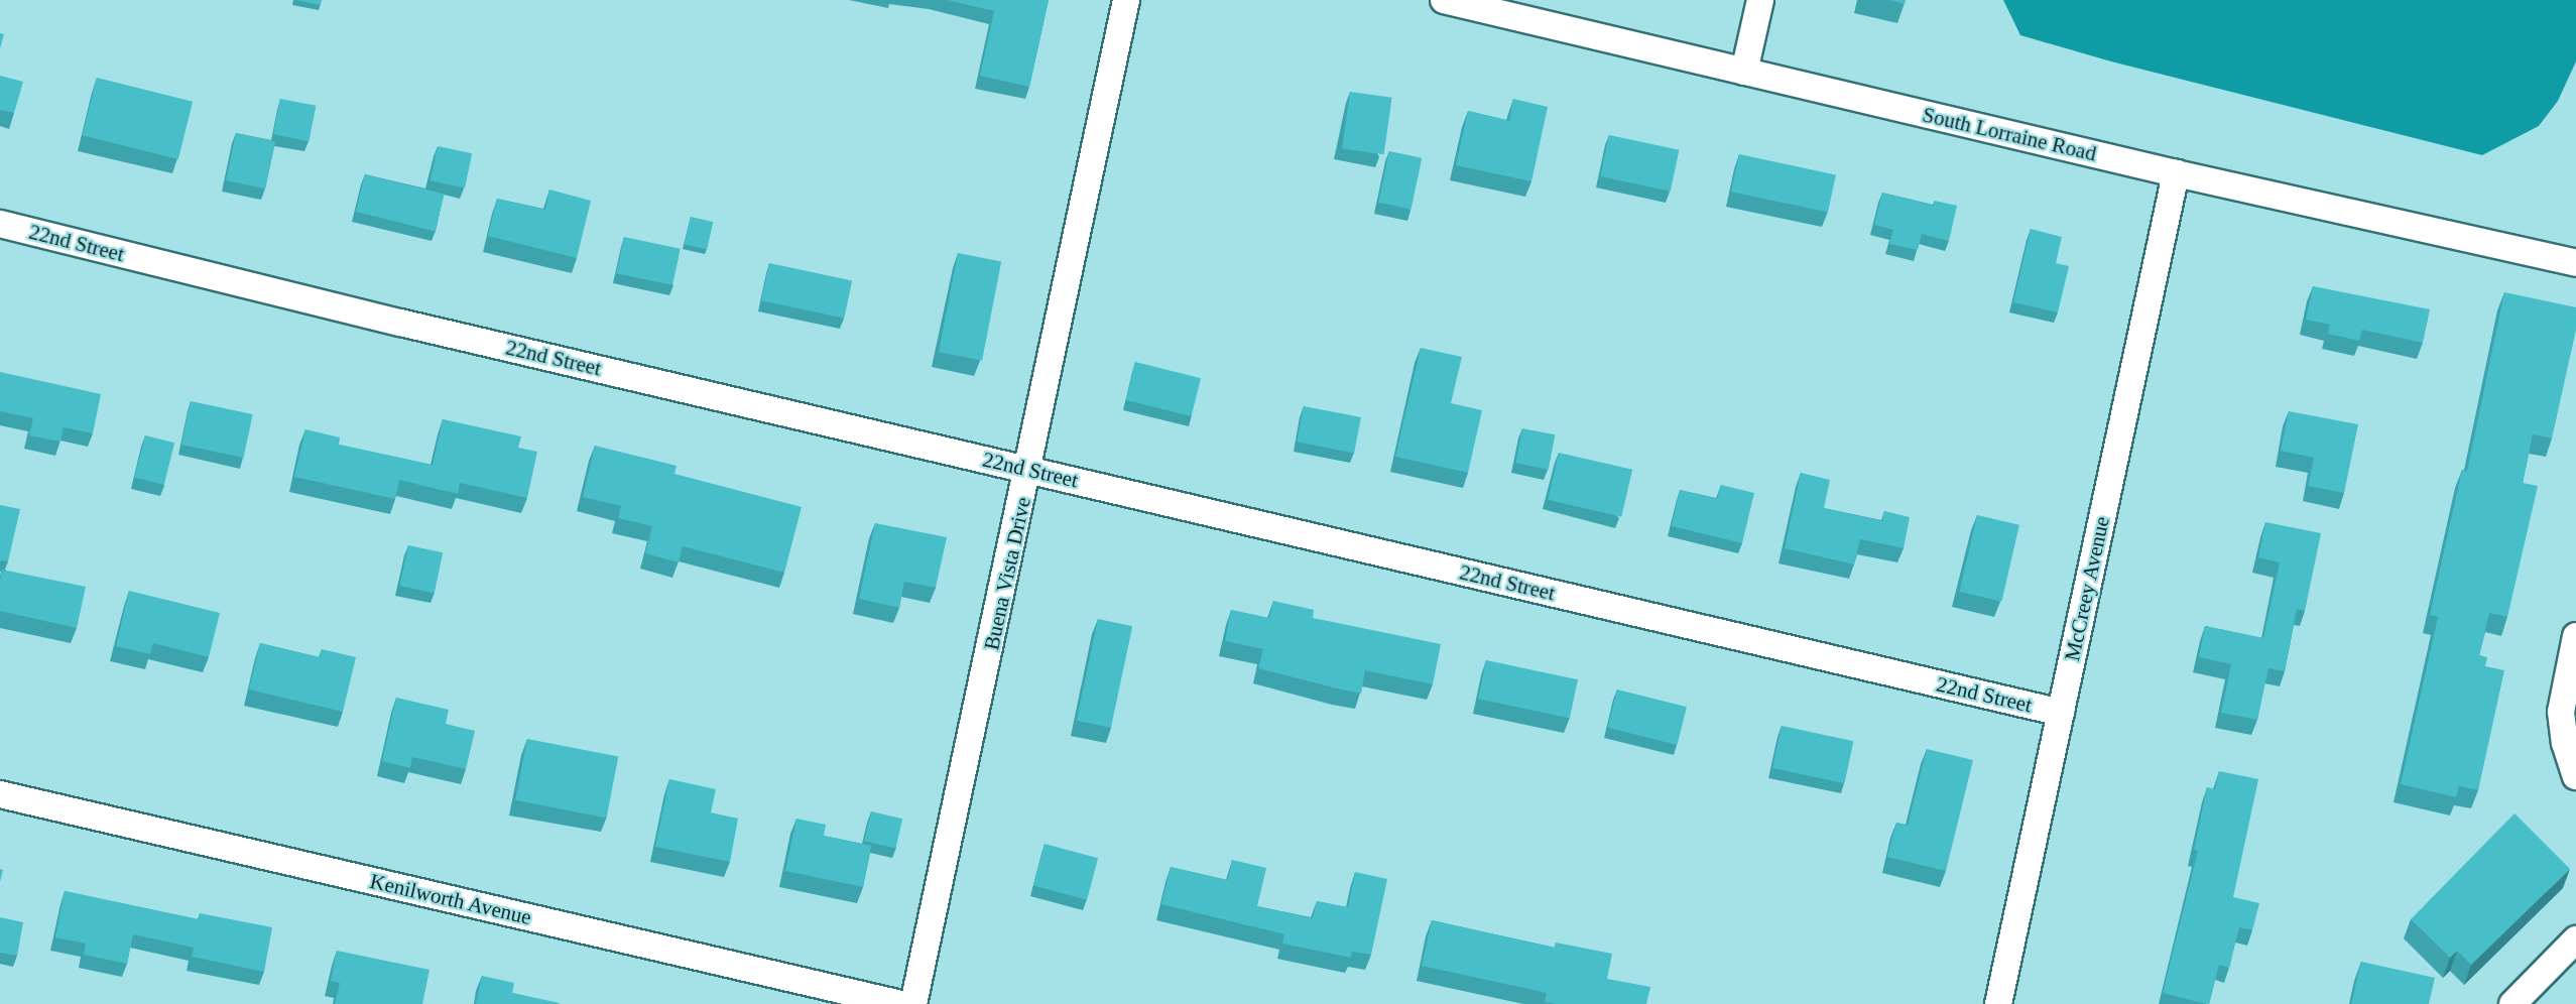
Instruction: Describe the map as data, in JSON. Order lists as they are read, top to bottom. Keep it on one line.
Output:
{"streets":{"street":["South Lorraine Road","22nd Street","Buena Vista Drive","McCreey Avenue","Kenilworth Avenue"]},"crossings":[["South Lorraine Road","McCreey Avenue"],["22nd Street","Buena Vista Drive"],["22nd Street","McCreey Avenue"]]}
